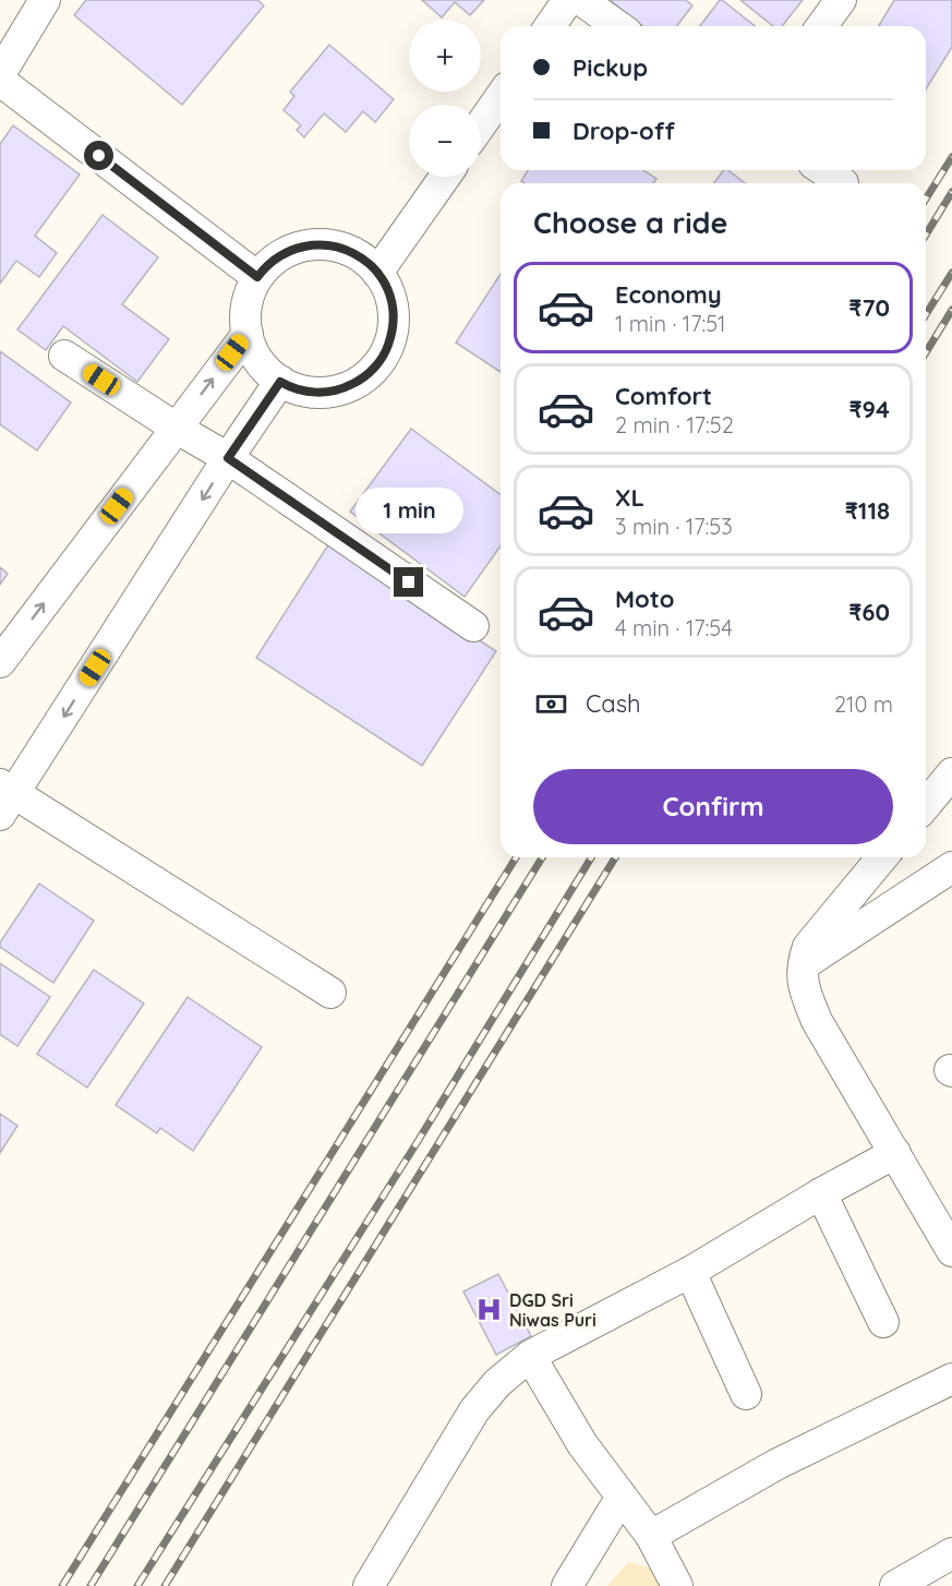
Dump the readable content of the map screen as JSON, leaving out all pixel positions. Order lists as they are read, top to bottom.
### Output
{
  "places": {
    "hospital": ["DGD Sri Niwas Puri"]
  },
  "page": {
    "map_buttons": ["+", "−"],
    "banner": ["Pickup", "Drop-off"],
    "heading": "Choose a ride",
    "list": [
      {
        "name": "Economy",
        "note": "1 min · 17:51",
        "value": "₹70"
      },
      {
        "name": "Comfort",
        "note": "2 min · 17:52",
        "value": "₹94"
      },
      {
        "name": "XL",
        "note": "3 min · 17:53",
        "value": "₹118"
      },
      {
        "name": "Moto",
        "note": "4 min · 17:54",
        "value": "₹60"
      }
    ],
    "bubble": "1 min",
    "pay": ["Cash", "210 m"],
    "buttons": "Confirm"
  }
}
